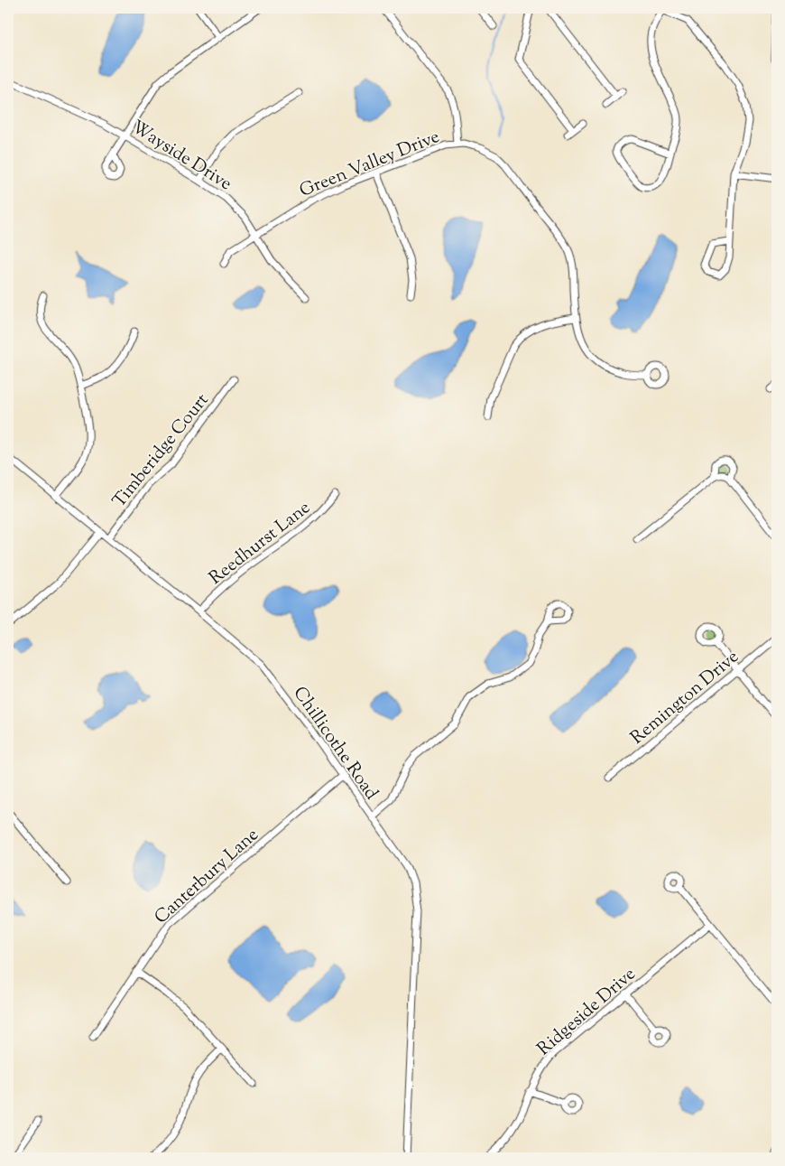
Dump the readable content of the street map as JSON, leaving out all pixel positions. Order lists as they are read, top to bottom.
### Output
{
  "streets": {
    "street": [
      "Wayside Drive",
      "Green Valley Drive",
      "Timberidge Court",
      "Reedhurst Lane",
      "Remington Drive",
      "Chillicothe Road",
      "Canterbury Lane",
      "Ridgeside Drive"
    ]
  },
  "crossings": [
    ["Wayside Drive", "Green Valley Drive"],
    ["Timberidge Court", "Chillicothe Road"],
    ["Reedhurst Lane", "Chillicothe Road"],
    ["Chillicothe Road", "Canterbury Lane"]
  ]
}
